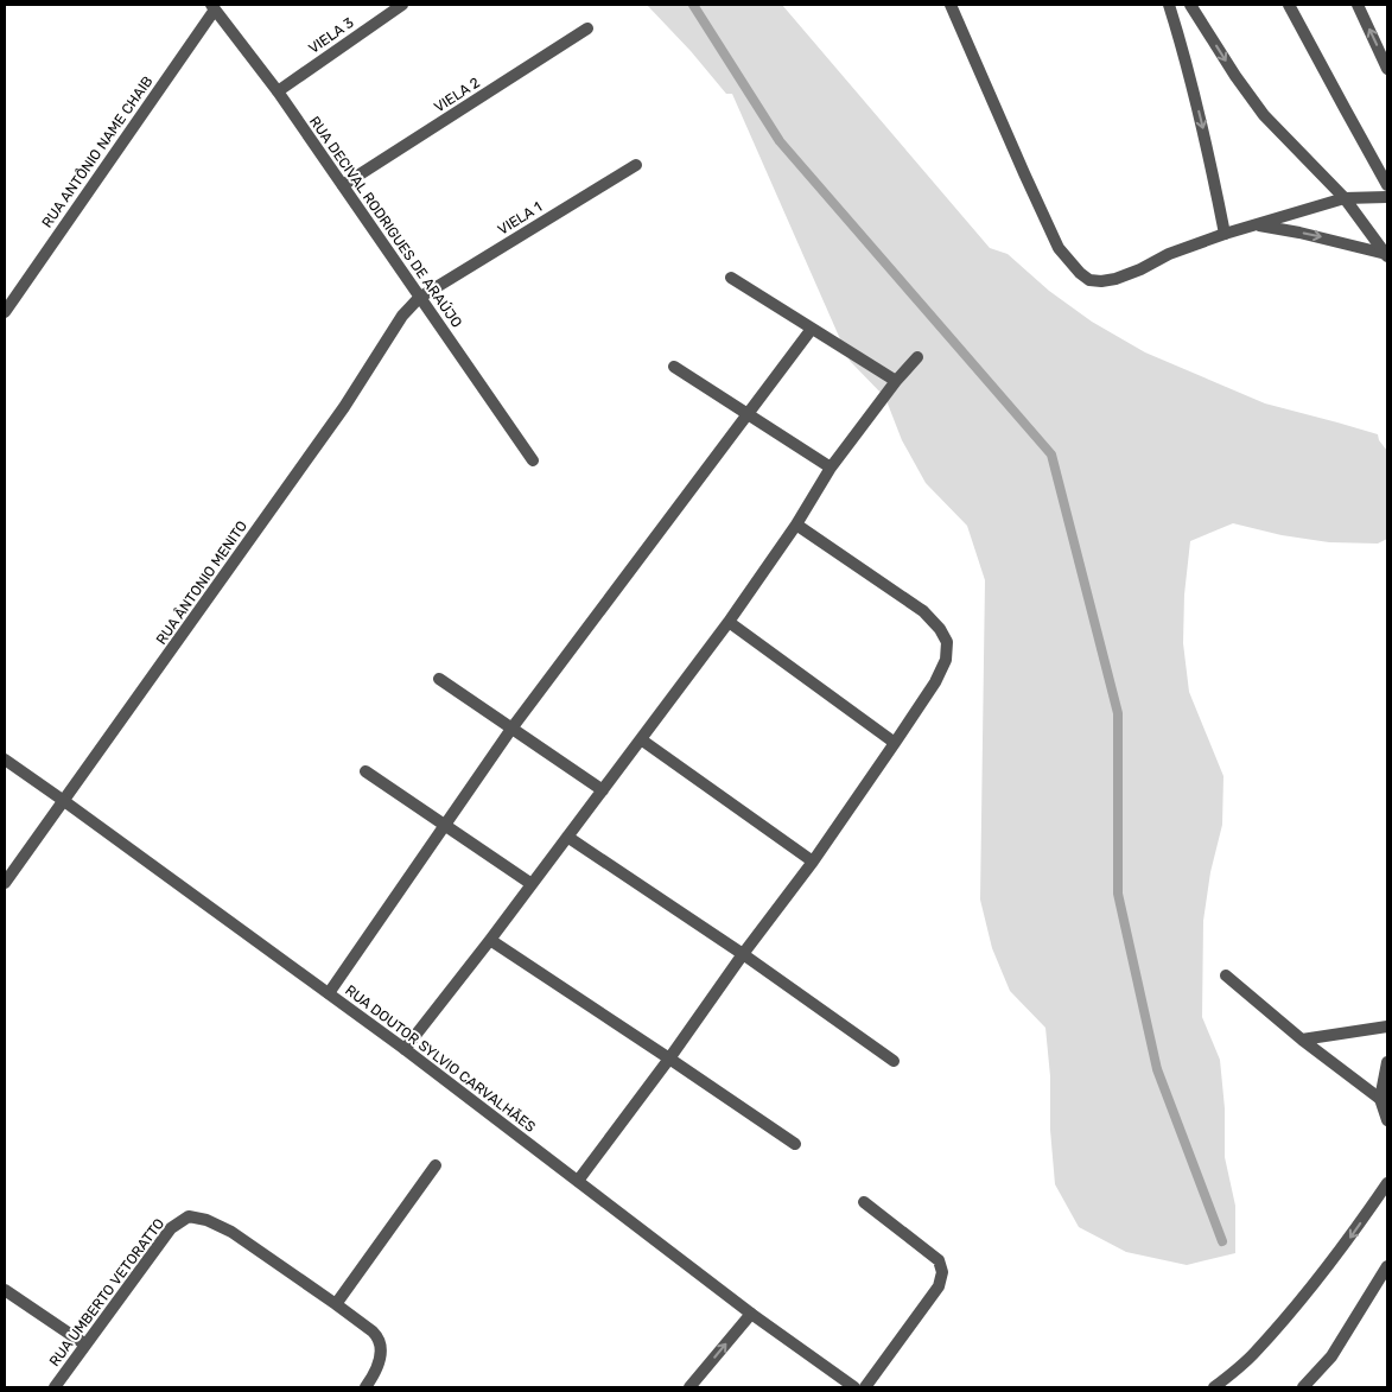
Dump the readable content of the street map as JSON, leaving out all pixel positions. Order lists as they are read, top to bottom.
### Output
{
  "streets": {
    "street": [
      "VIELA 3",
      "VIELA 2",
      "RUA ANTÔNIO NAME CHAIB",
      "VIELA 1",
      "RUA DECIVAL RODRIGUES DE ARAÚJO",
      "RUA ÂNTONIO MENITO",
      "RUA DOUTOR SYLVIO CARVALHÃES",
      "RUA UMBERTO VETORATTO"
    ]
  },
  "crossings": [
    ["VIELA 3", "RUA DECIVAL RODRIGUES DE ARAÚJO"],
    ["VIELA 2", "RUA DECIVAL RODRIGUES DE ARAÚJO"],
    ["RUA ANTÔNIO NAME CHAIB", "RUA DECIVAL RODRIGUES DE ARAÚJO"],
    ["VIELA 1", "RUA DECIVAL RODRIGUES DE ARAÚJO"],
    ["VIELA 1", "RUA ÂNTONIO MENITO"],
    ["RUA DECIVAL RODRIGUES DE ARAÚJO", "RUA ÂNTONIO MENITO"],
    ["RUA ÂNTONIO MENITO", "RUA DOUTOR SYLVIO CARVALHÃES"]
  ]
}
